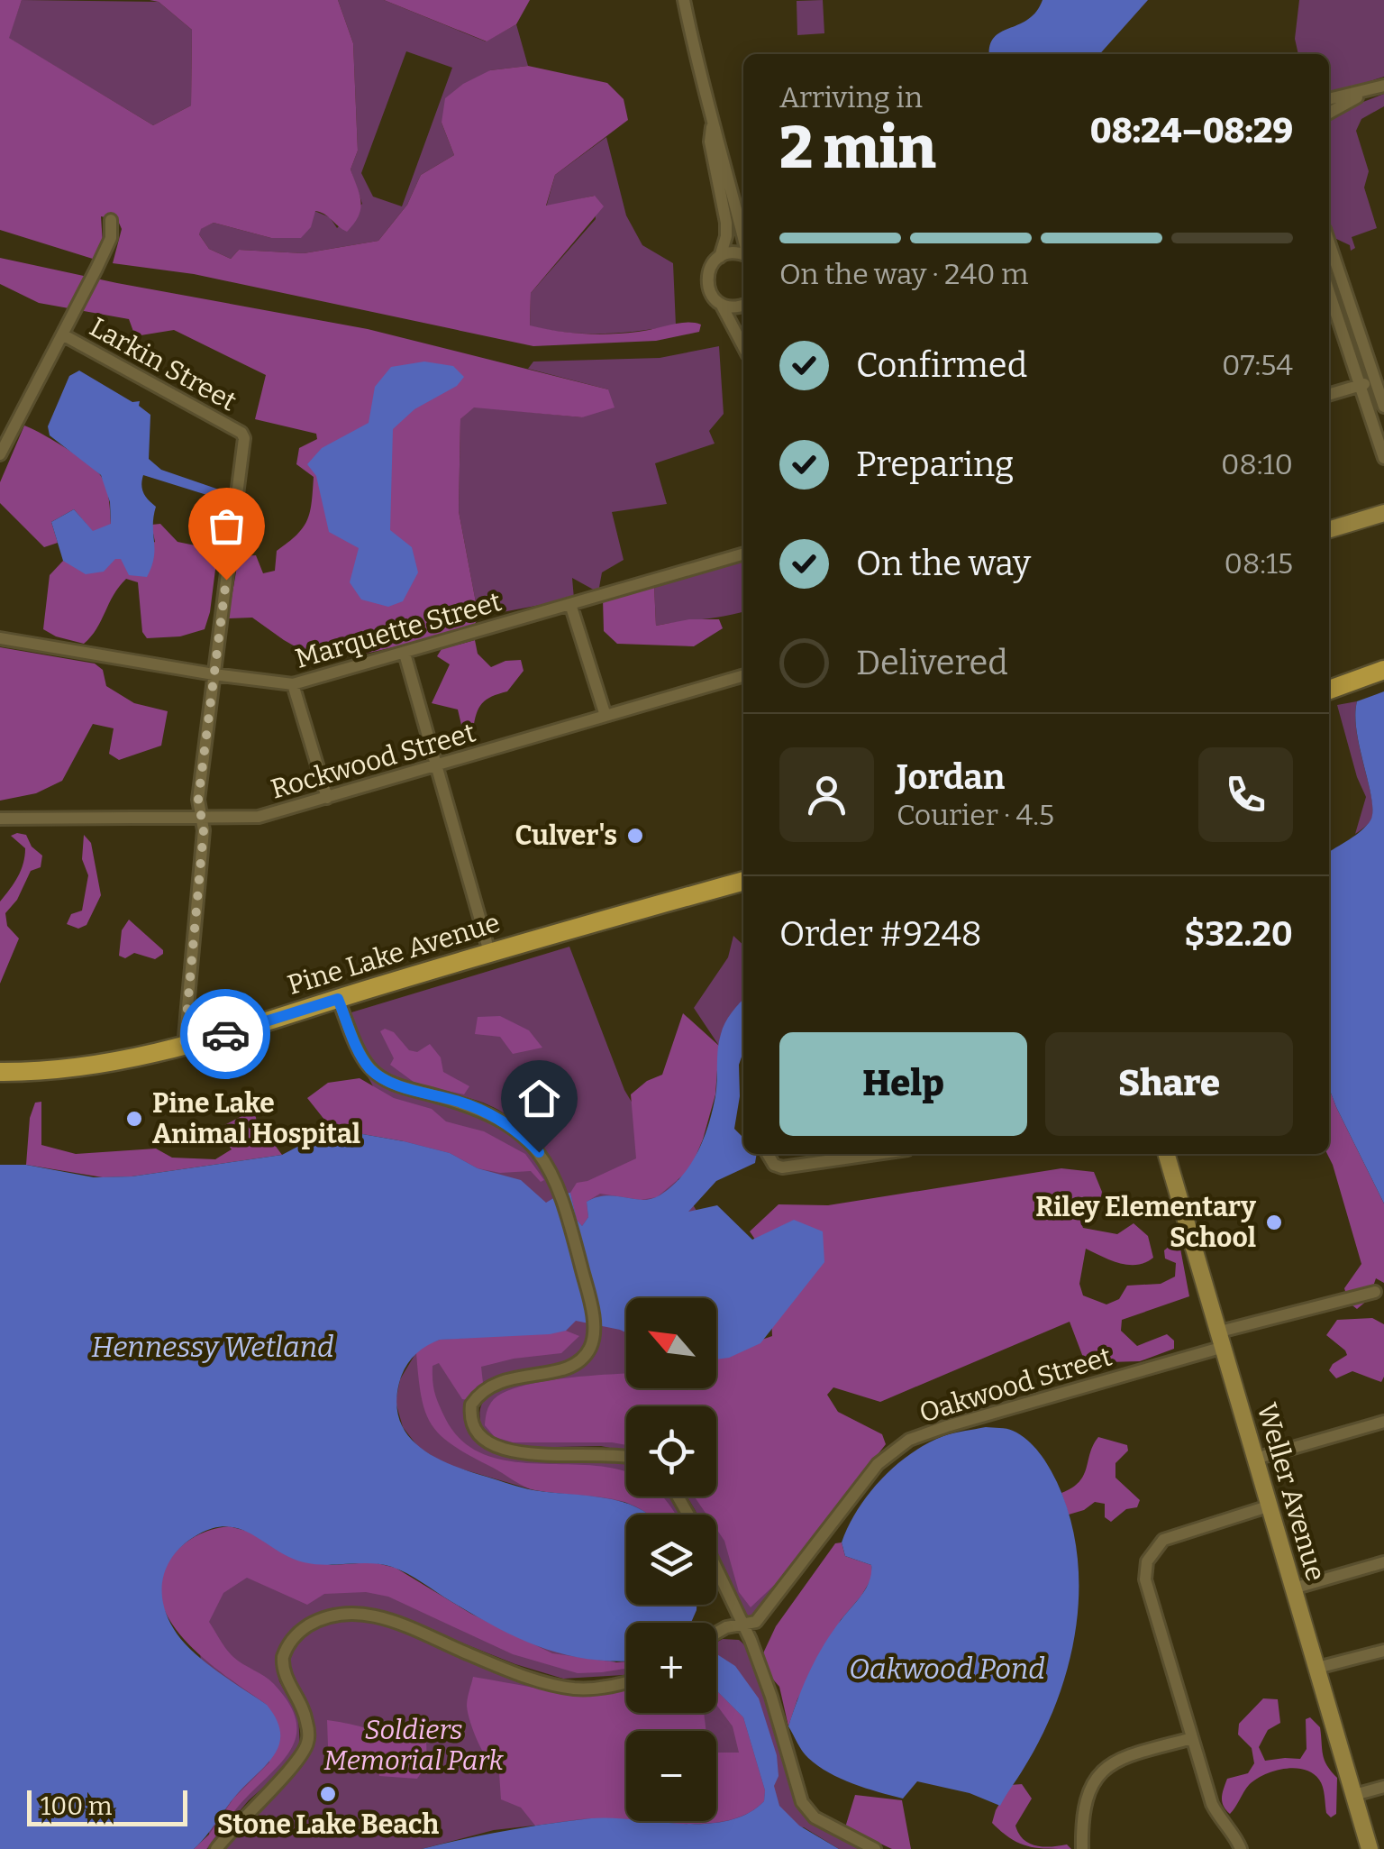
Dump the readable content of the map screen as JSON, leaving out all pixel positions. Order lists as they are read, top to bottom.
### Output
{
  "streets": {
    "main road": ["Pine Lake Avenue"],
    "street": [
      "Larkin Street",
      "Marquette Street",
      "Rockwood Street",
      "Oakwood Street",
      "Weller Avenue"
    ]
  },
  "crossings": [
    ["Larkin Street", "Marquette Street"],
    ["Oakwood Street", "Weller Avenue"]
  ],
  "water": ["Hennessy Wetland", "Oakwood Pond"],
  "parks": ["Soldiers Memorial Park"],
  "places": [
    "Culver's",
    "Pine Lake Animal Hospital",
    "Riley Elementary School",
    "Stone Lake Beach"
  ],
  "scale_bar": "100 m",
  "north": "top left",
  "page": {
    "heading": ["2 min", "Arriving in", "08:24–08:29"],
    "panel": [
      "Jordan",
      "Courier · 4.5",
      "Order #9248",
      "$32.20"
    ],
    "bar": "On the way · 240 m",
    "list": [
      ["Confirmed", "07:54"],
      ["Preparing", "08:10"],
      ["On the way", "08:15"],
      "Delivered"
    ],
    "buttons": ["Help", "Share"],
    "map_buttons": ["+", "−"],
    "scale": "100 m"
  }
}
